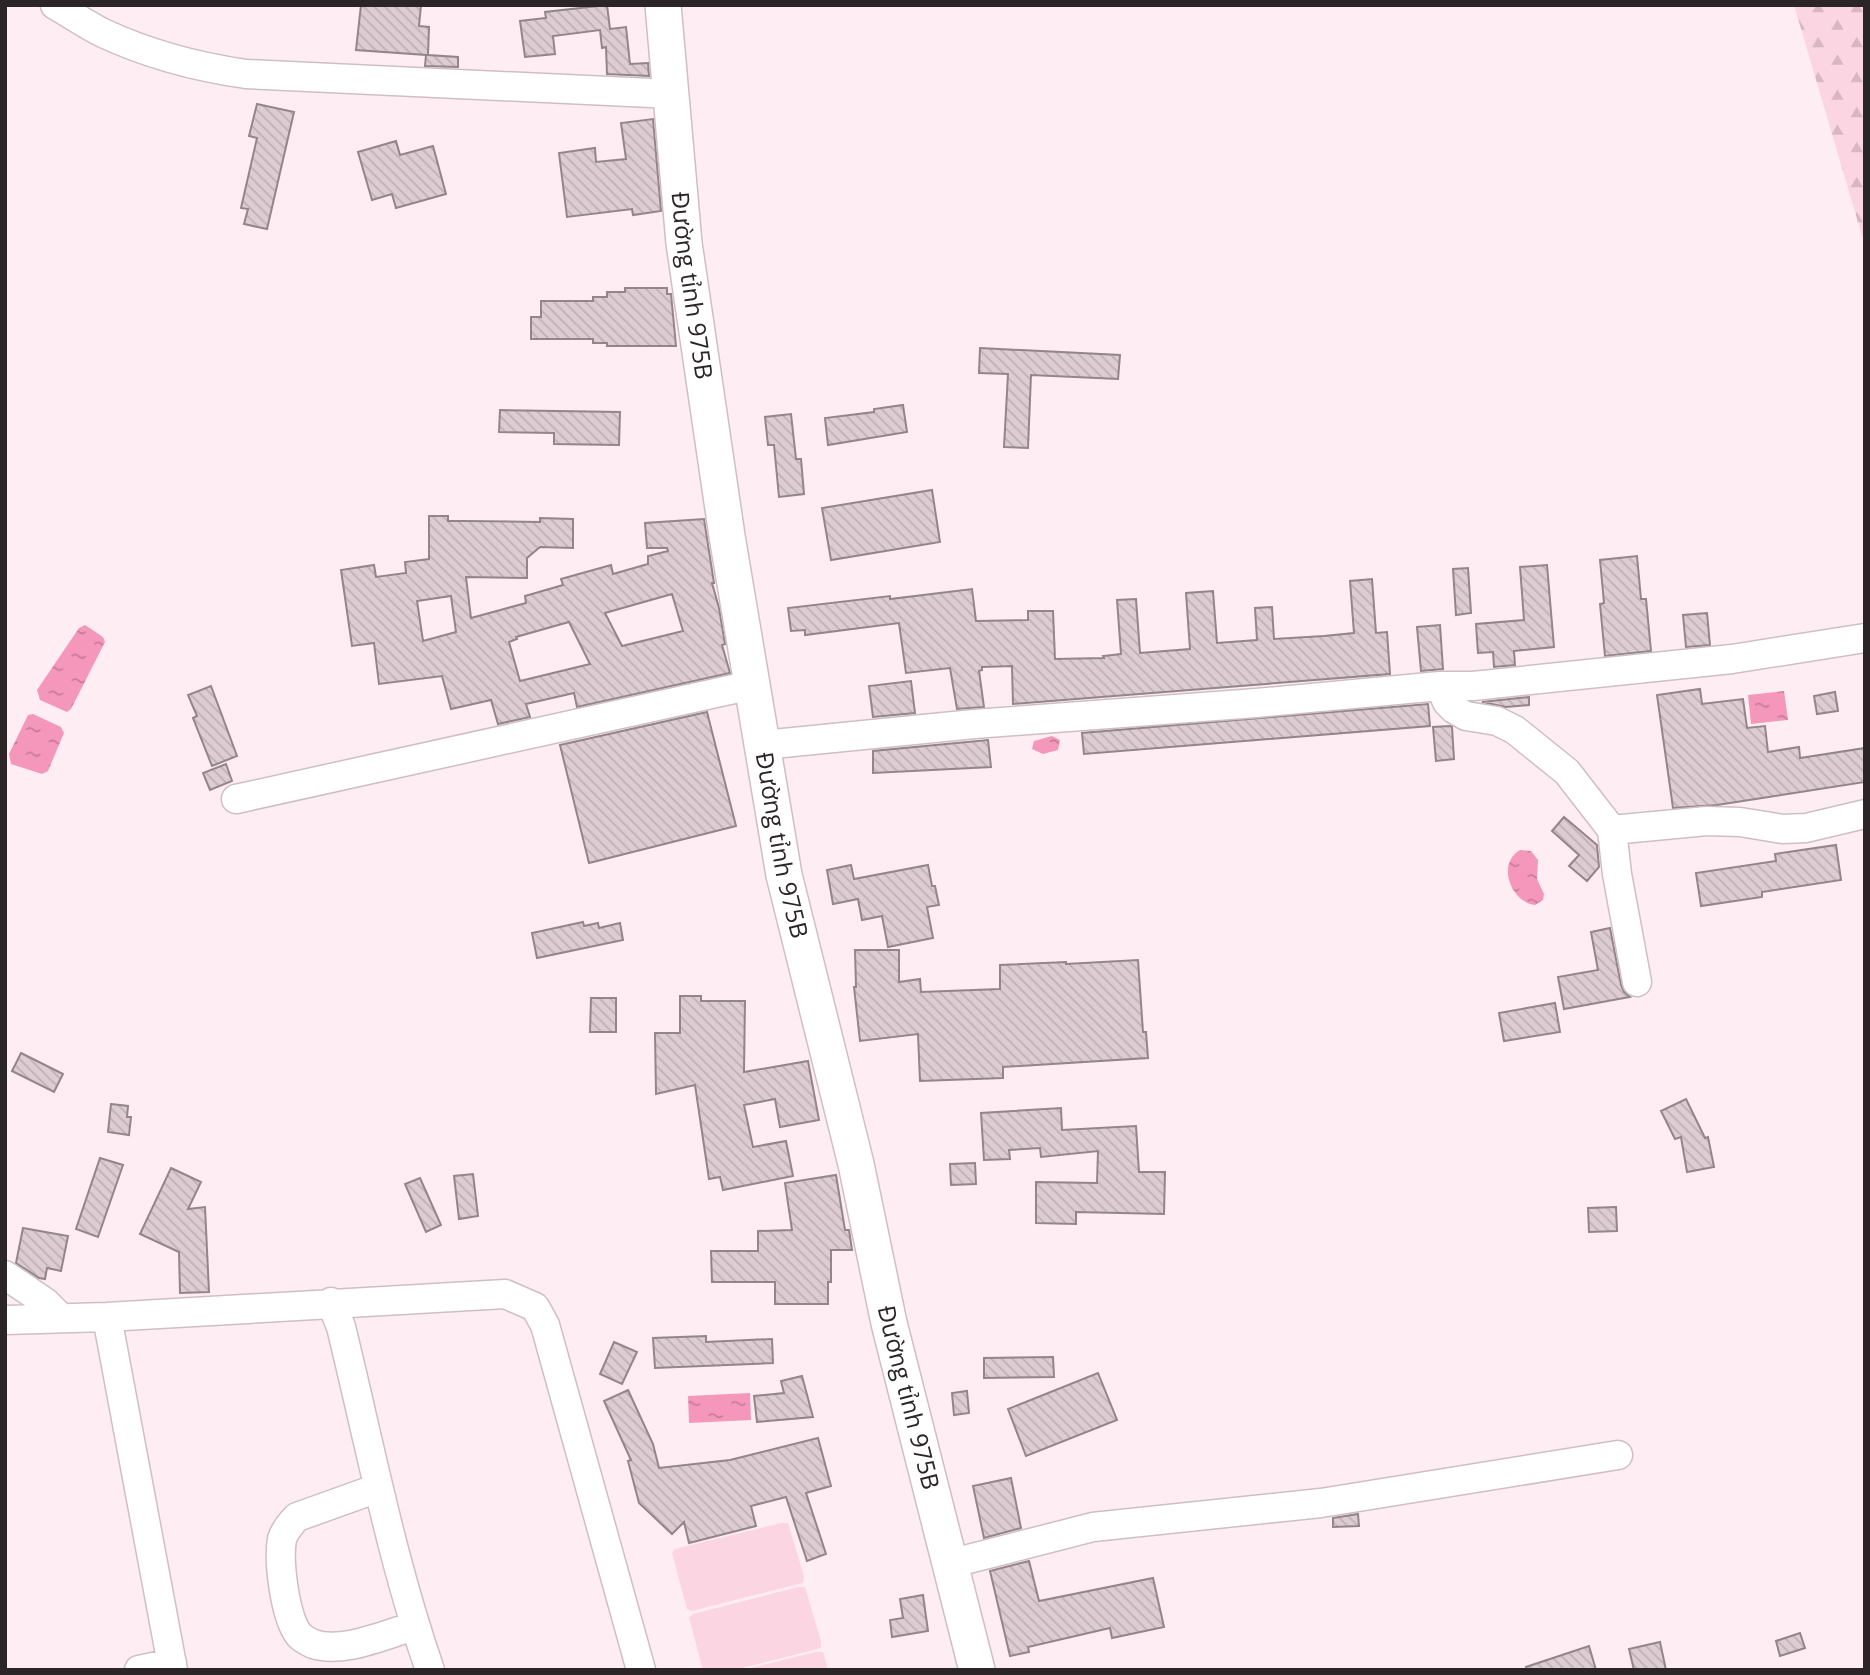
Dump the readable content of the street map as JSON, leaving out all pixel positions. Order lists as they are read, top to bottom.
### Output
{
  "streets": {
    "main road": ["Đường tỉnh 975B"]
  }
}
